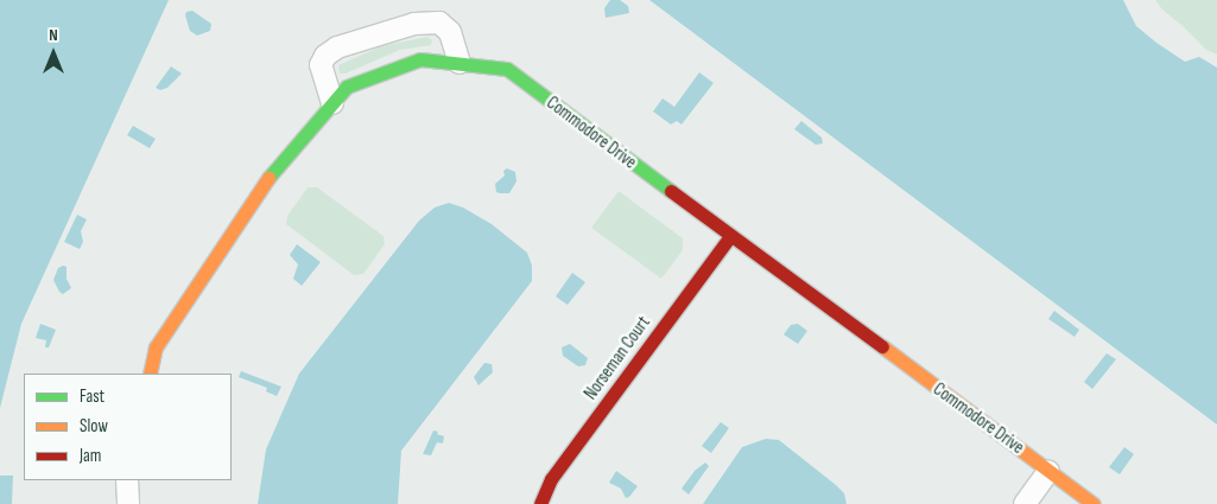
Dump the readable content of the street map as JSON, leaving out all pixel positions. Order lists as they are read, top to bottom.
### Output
{
  "streets": {
    "street": ["Commodore Drive", "Norseman Court"]
  },
  "crossings": [
    ["Commodore Drive", "Norseman Court"]
  ],
  "legend": ["Fast", "Slow", "Jam"],
  "north": "top"
}
